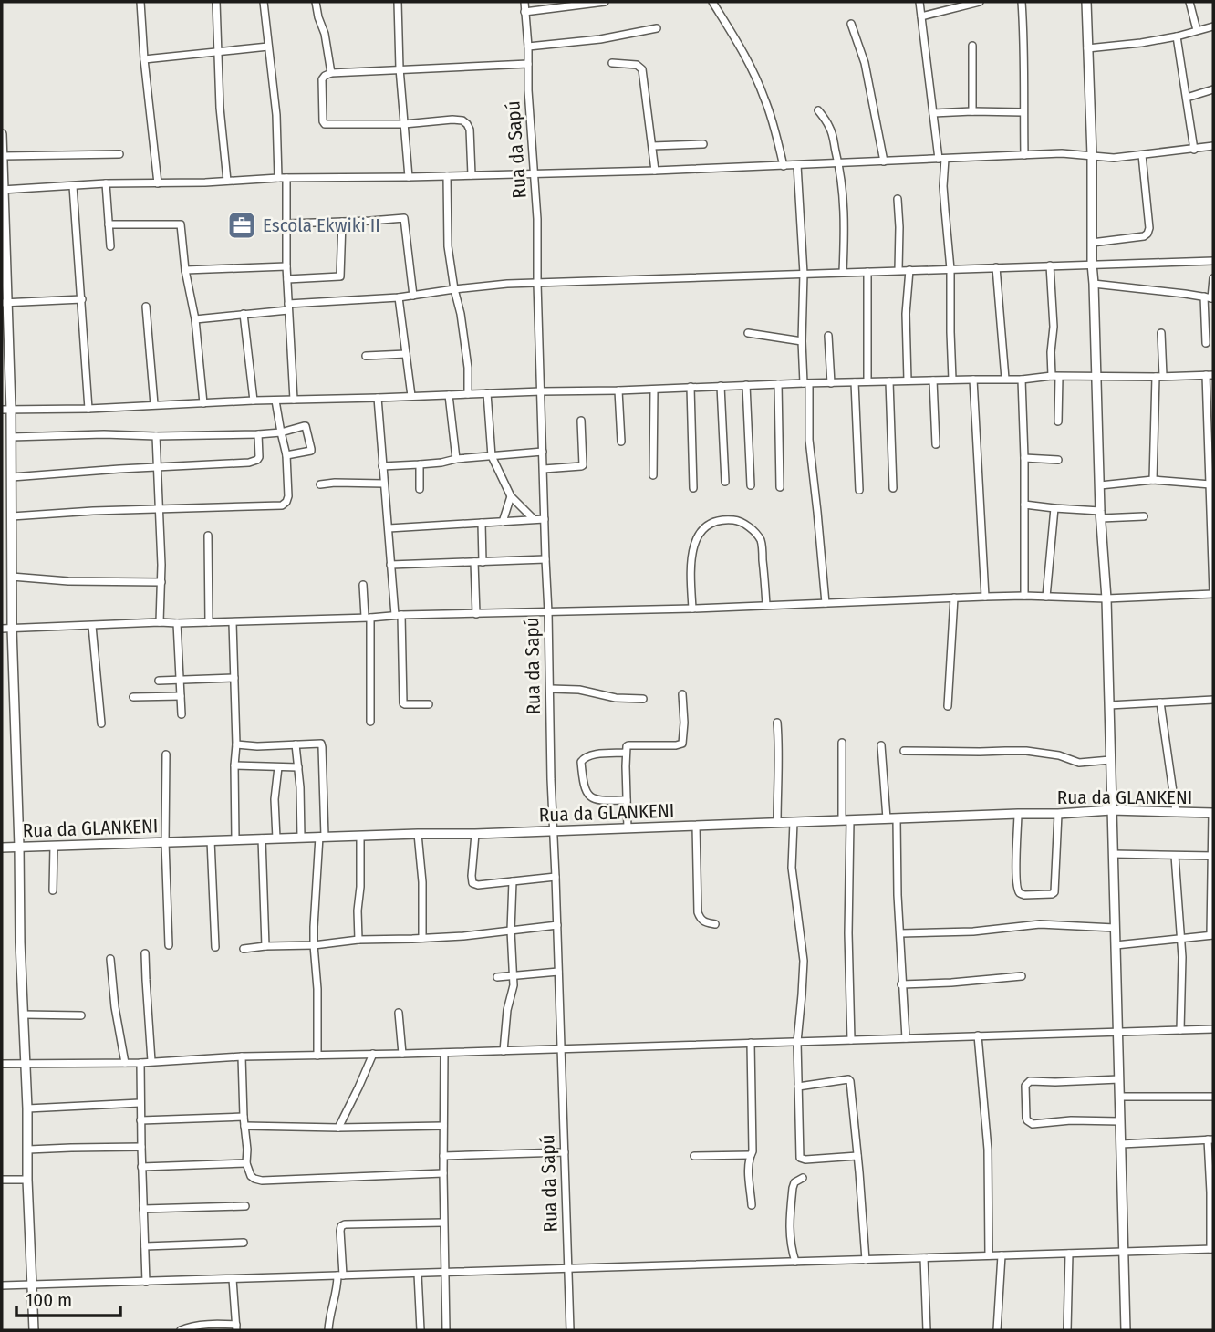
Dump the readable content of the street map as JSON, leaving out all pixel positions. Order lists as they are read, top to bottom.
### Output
{
  "streets": {
    "street": ["Rua da Sapú", "Rua da GLANKENI"]
  },
  "crossings": [
    ["Rua da Sapú", "Rua da GLANKENI"]
  ],
  "places": {
    "office": ["Escola Ekwiki II"]
  },
  "scale_bar": "100 m"
}
